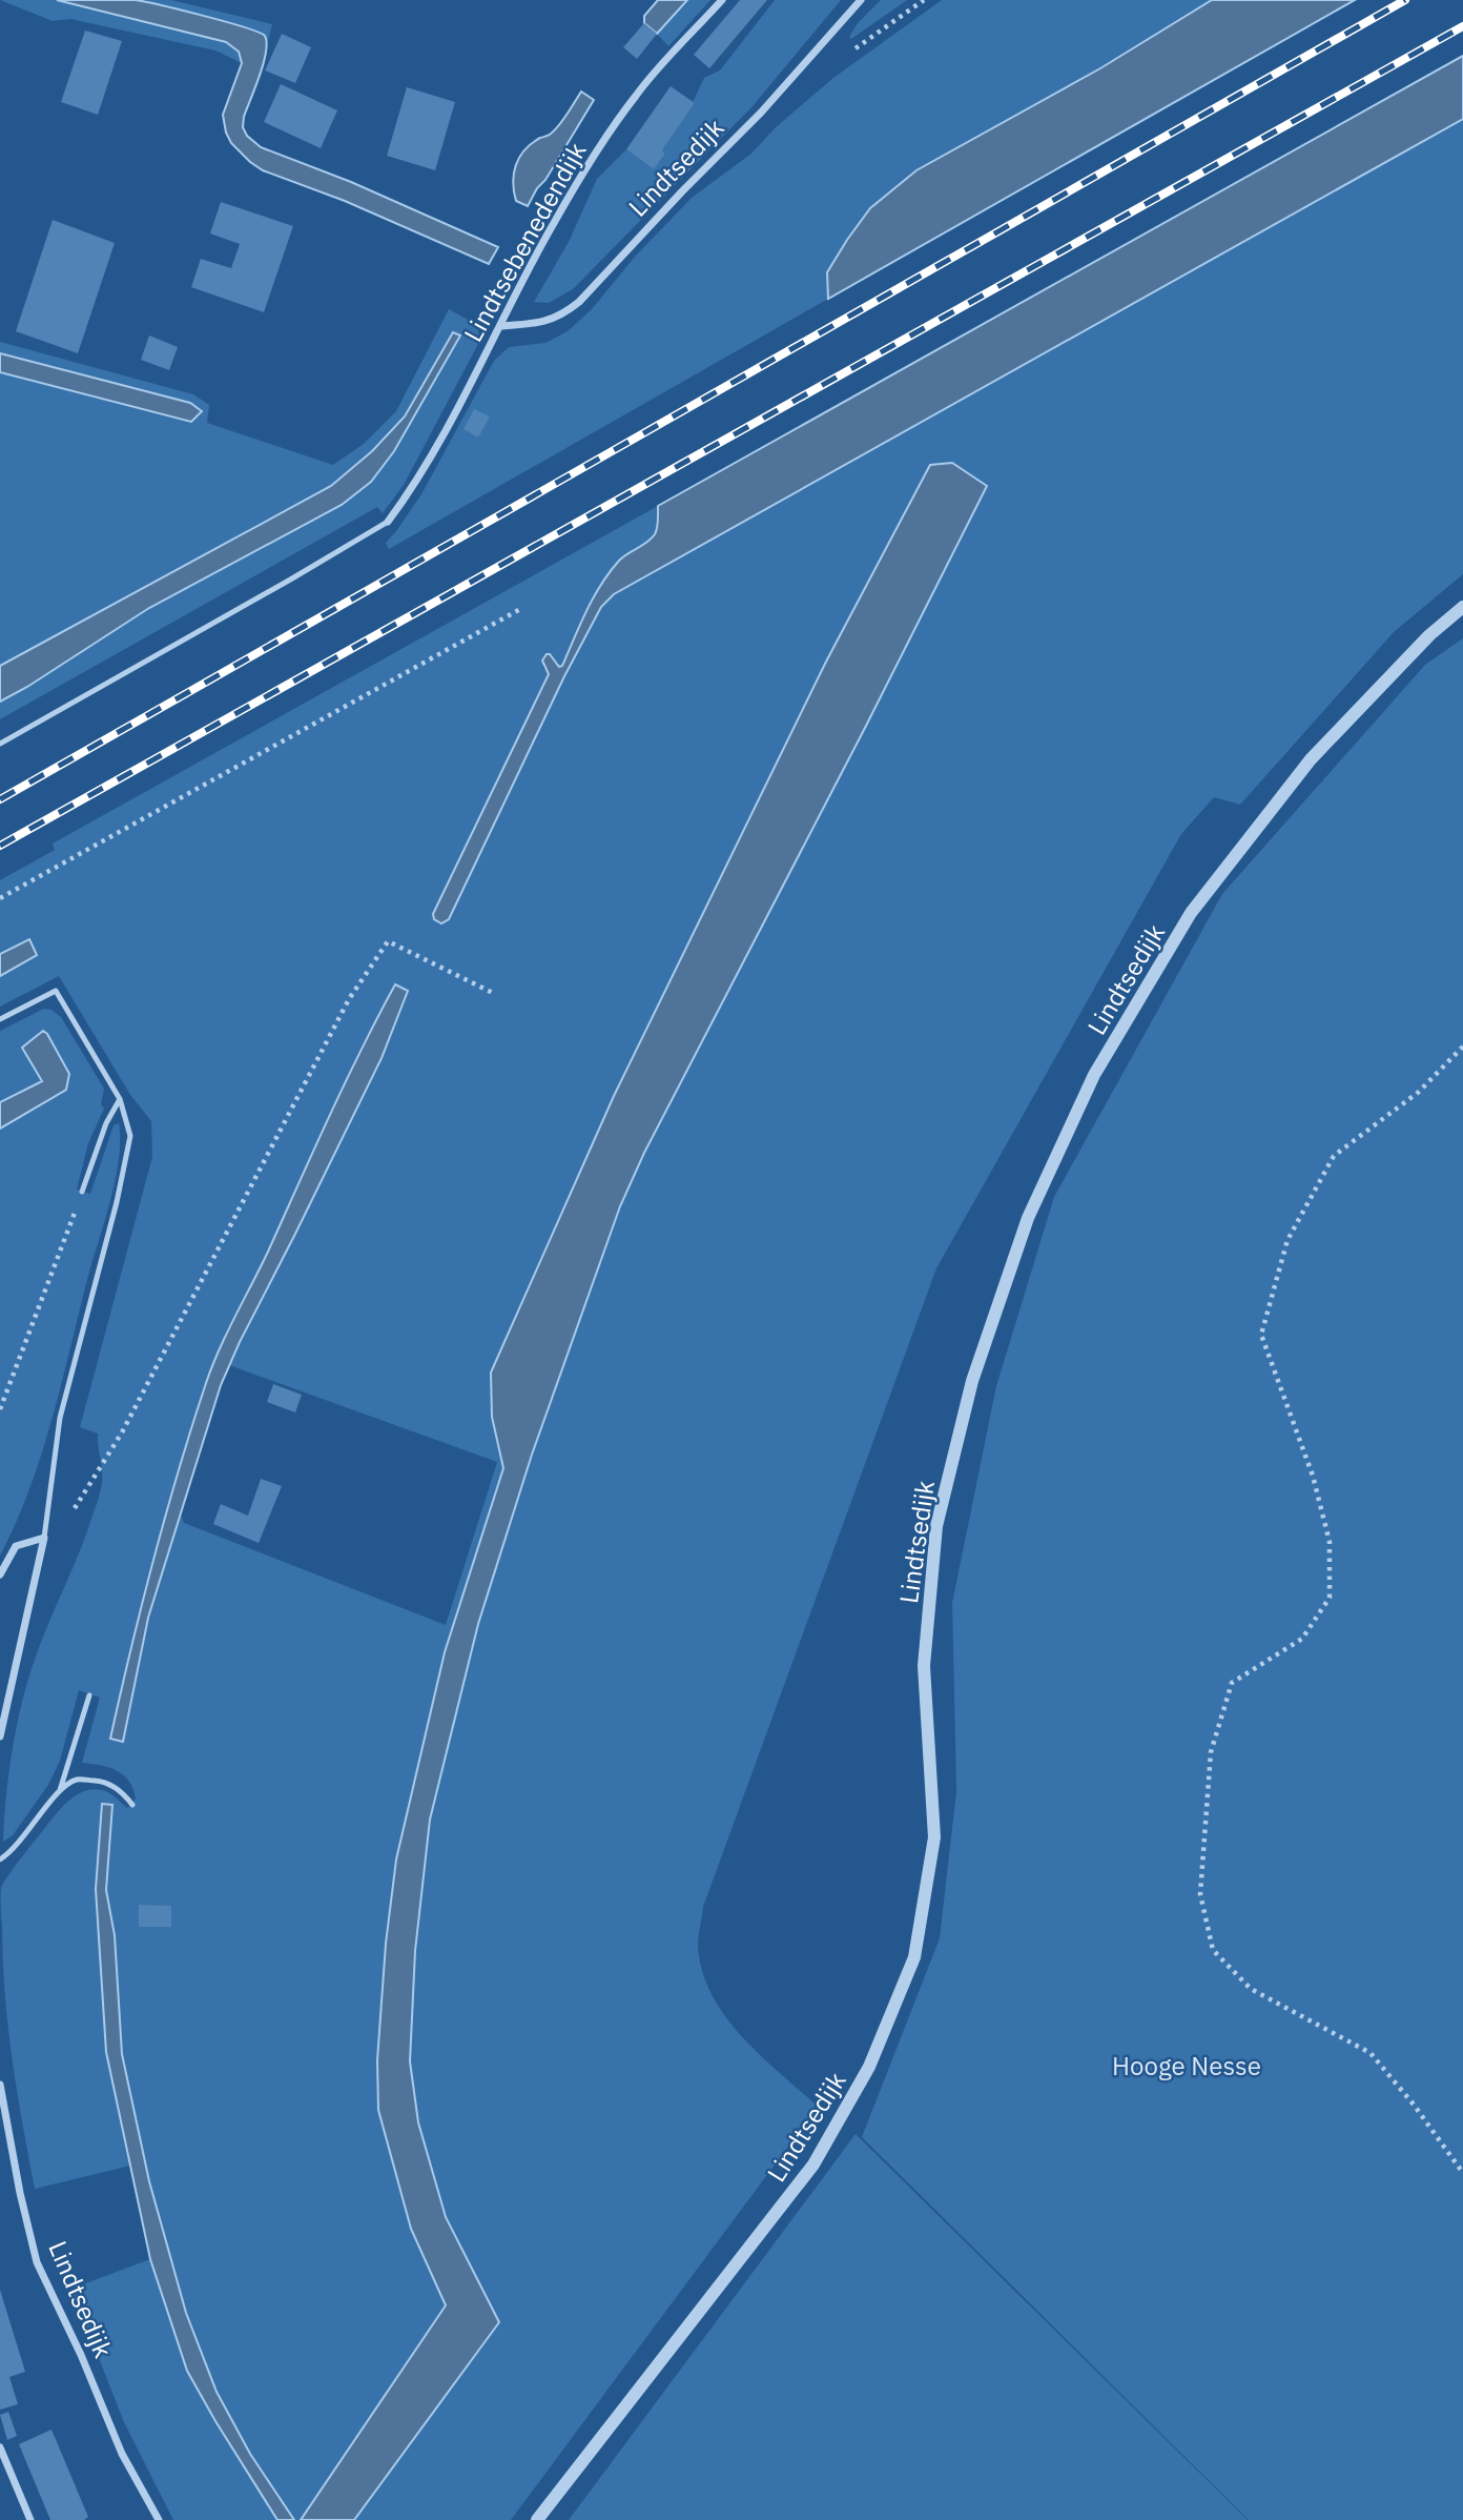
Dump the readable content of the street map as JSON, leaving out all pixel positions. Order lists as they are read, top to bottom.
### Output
{
  "streets": {
    "street": ["Lindtsedijk", "Lindtsebenedendijk"]
  },
  "crossings": [
    ["Lindtsedijk", "Lindtsebenedendijk"]
  ],
  "parks": ["Hooge Nesse"]
}
